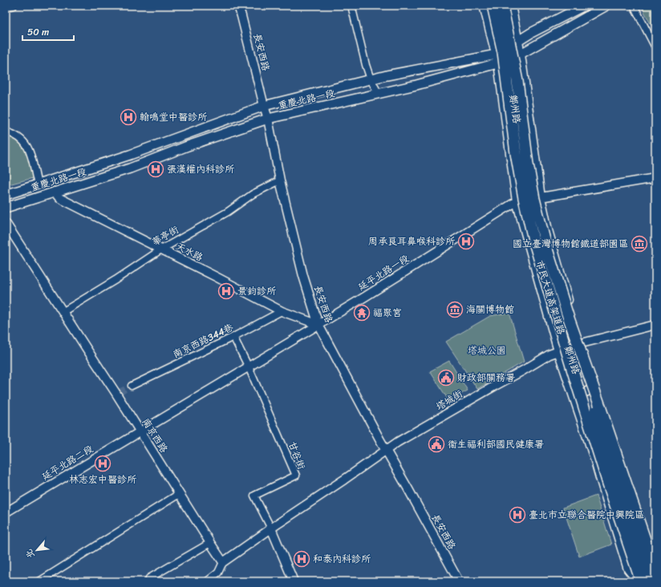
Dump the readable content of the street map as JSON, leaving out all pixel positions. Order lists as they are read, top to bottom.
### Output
{
  "streets": {
    "highway": ["市民大道高架道路"],
    "main road": ["重慶北路一段"],
    "street": [
      "長安西路",
      "鄭州路",
      "華亭街",
      "天水路",
      "延平北路一段",
      "南京西路344巷",
      "塔城街",
      "南京西路",
      "甘谷街",
      "延平北路二段"
    ]
  },
  "crossings": [
    ["長安西路", "重慶北路一段"],
    ["長安西路", "華亭街"],
    ["長安西路", "天水路"],
    ["長安西路", "延平北路一段"],
    ["長安西路", "塔城街"],
    ["重慶北路一段", "鄭州路"],
    ["重慶北路一段", "天水路"],
    ["鄭州路", "延平北路一段"],
    ["鄭州路", "塔城街"],
    ["華亭街", "天水路"],
    ["華亭街", "南京西路"],
    ["天水路", "延平北路一段"],
    ["天水路", "南京西路344巷"],
    ["延平北路一段", "南京西路"],
    ["延平北路一段", "甘谷街"],
    ["延平北路一段", "延平北路二段"],
    ["塔城街", "甘谷街"],
    ["南京西路", "延平北路二段"]
  ],
  "parks": ["塔城公園"],
  "places": {
    "hospital": [
      "翰鳴堂中醫診所",
      "張漢權內科診所",
      "周承良耳鼻喉科診所",
      "景鈞診所",
      "林志宏中醫診所",
      "臺北市立聯合醫院中興院區",
      "和泰內科診所"
    ],
    "museum": ["國立臺灣博物館鐵道部園區", "海關博物館"],
    "temple": ["福聚宮"],
    "public building": ["財政部關務署", "衛生福利部國民健康署"]
  },
  "scale_bar": "50 m",
  "north": "bottom left"
}
